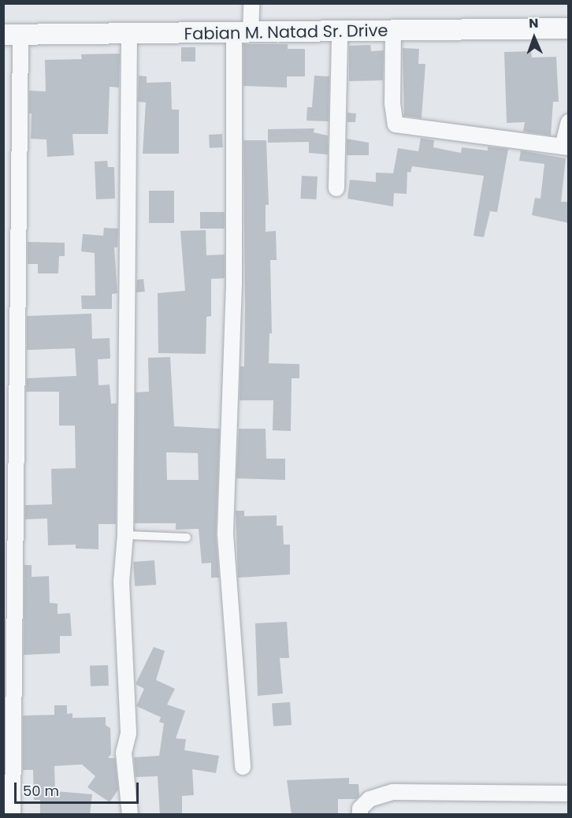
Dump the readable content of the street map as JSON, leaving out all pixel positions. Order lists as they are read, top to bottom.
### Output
{
  "streets": {
    "street": ["Fabian M. Natad Sr. Drive"]
  },
  "scale_bar": "50 m",
  "north": "top"
}
